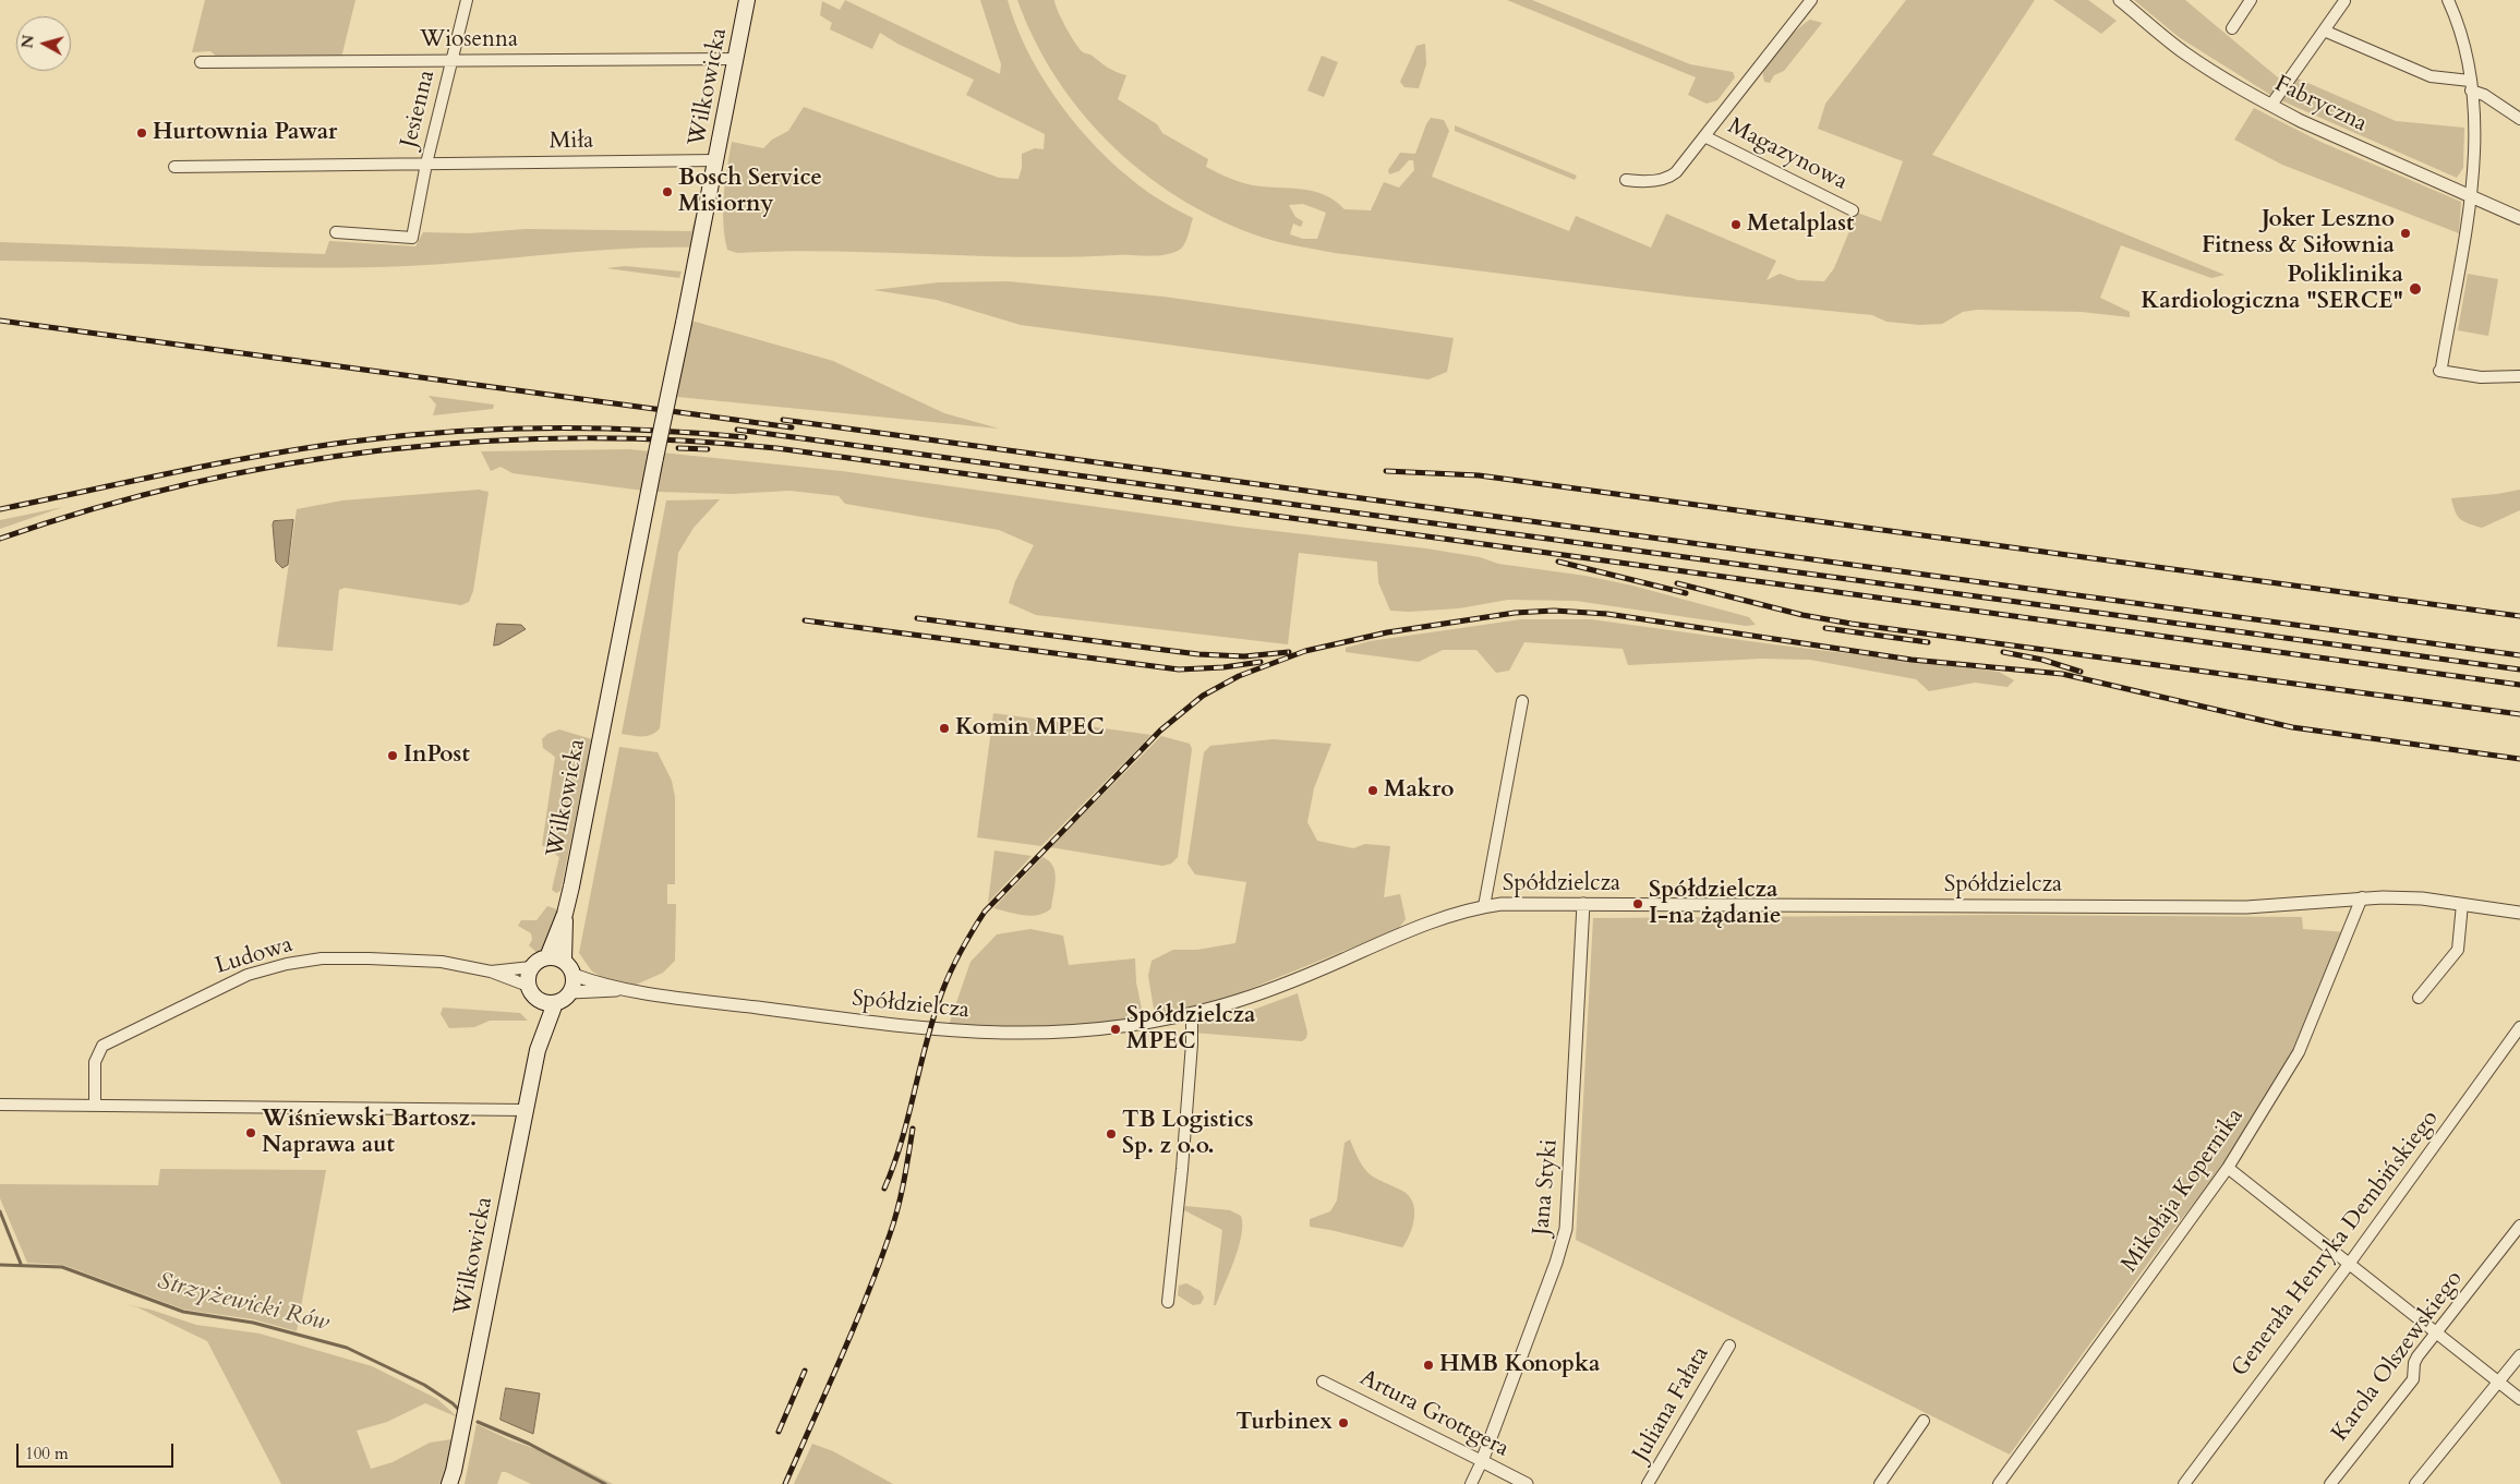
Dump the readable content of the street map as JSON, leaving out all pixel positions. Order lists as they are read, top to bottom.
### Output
{
  "streets": {
    "main road": ["Wilkowicka"],
    "street": [
      "Wiosenna",
      "Fabryczna",
      "Jesienna",
      "Miła",
      "Magazynowa",
      "Spółdzielcza",
      "Ludowa",
      "Jana Styki",
      "Mikołaja Kopernika",
      "Generała Henryka Dembińskiego",
      "Karola Olszewskiego",
      "Juliana Fałata",
      "Artura Grottgera"
    ]
  },
  "crossings": [
    ["Wiosenna", "Wilkowicka"],
    ["Wiosenna", "Jesienna"],
    ["Wilkowicka", "Miła"],
    ["Wilkowicka", "Spółdzielcza"],
    ["Wilkowicka", "Ludowa"],
    ["Jesienna", "Miła"],
    ["Spółdzielcza", "Ludowa"],
    ["Spółdzielcza", "Jana Styki"],
    ["Spółdzielcza", "Mikołaja Kopernika"],
    ["Jana Styki", "Artura Grottgera"]
  ],
  "water": ["Strzyżewicki Rów"],
  "places": [
    "Hurtownia Pawar",
    "Bosch Service Misiorny",
    "Metalplast",
    "Joker Leszno Fitness & Siłownia",
    "Poliklinika Kardiologiczna \"SERCE\"",
    "Komin MPEC",
    "InPost",
    "Makro",
    "Spółdzielcza I-na żądanie",
    "Spółdzielcza MPEC",
    "Wiśniewski Bartosz. Naprawa aut",
    "TB Logistics Sp. z o.o.",
    "HMB Konopka",
    "Turbinex"
  ],
  "scale_bar": "100 m",
  "north": "left"
}
